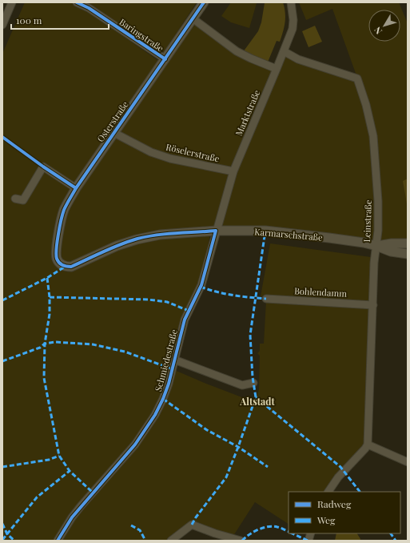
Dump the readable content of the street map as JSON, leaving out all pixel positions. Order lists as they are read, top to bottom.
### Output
{
  "streets": {
    "street": [
      "Baringstraße",
      "Marktstraße",
      "Osterstraße",
      "Röselerstraße",
      "Leinstraße",
      "Karmarschstraße",
      "Bohlendamm",
      "Schmiedestraße"
    ]
  },
  "crossings": [
    ["Baringstraße", "Osterstraße"],
    ["Marktstraße", "Röselerstraße"],
    ["Marktstraße", "Leinstraße"],
    ["Marktstraße", "Karmarschstraße"],
    ["Marktstraße", "Schmiedestraße"],
    ["Osterstraße", "Röselerstraße"],
    ["Osterstraße", "Karmarschstraße"],
    ["Leinstraße", "Karmarschstraße"],
    ["Leinstraße", "Bohlendamm"],
    ["Karmarschstraße", "Schmiedestraße"]
  ],
  "districts": ["Altstadt"],
  "legend": ["Radweg", "Weg"],
  "scale_bar": "100 m",
  "north": "bottom left"
}
